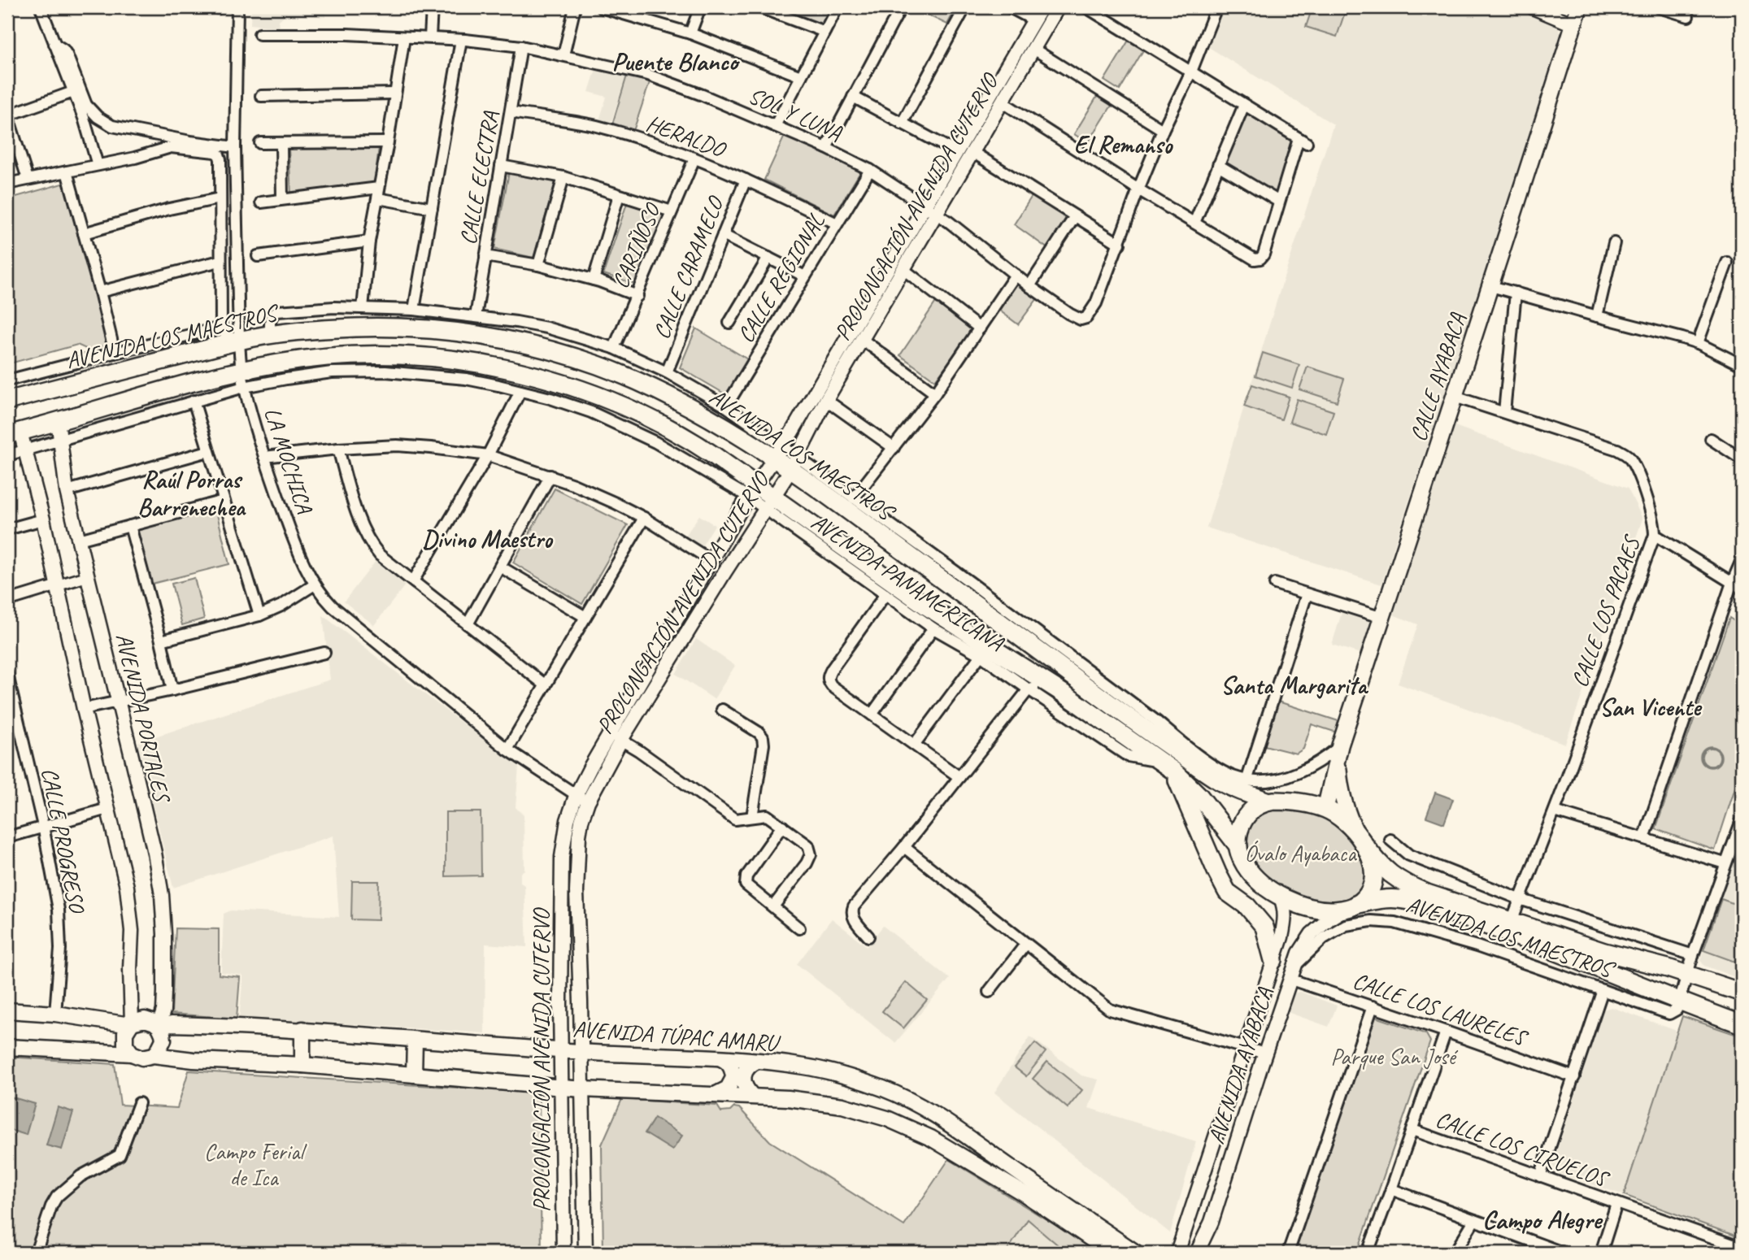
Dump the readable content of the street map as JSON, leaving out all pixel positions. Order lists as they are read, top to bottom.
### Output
{
  "streets": {
    "highway": ["AVENIDA LOS MAESTROS"],
    "main road": ["CALLE AYABACA", "AVENIDA TÚPAC AMARU"],
    "street": [
      "SOL Y LUNA",
      "HERALDO",
      "CALLE ELECTRA",
      "PROLONGACIÓN AVENIDA CUTERVO",
      "CARIÑOSO",
      "CALLE CARAMELO",
      "CALLE REGIONAL",
      "LA MOCHICA",
      "AVENIDA PANAMERICANA",
      "CALLE LOS PACAES",
      "AVENIDA PORTALES",
      "CALLE PROGRESO",
      "CALLE LOS LAURELES",
      "AVENIDA AYABACA",
      "CALLE LOS CIRUELOS"
    ]
  },
  "crossings": [
    ["SOL Y LUNA", "CALLE ELECTRA"],
    ["SOL Y LUNA", "PROLONGACIÓN AVENIDA CUTERVO"],
    ["SOL Y LUNA", "CALLE REGIONAL"],
    ["HERALDO", "CALLE ELECTRA"],
    ["HERALDO", "CARIÑOSO"],
    ["HERALDO", "CALLE CARAMELO"],
    ["HERALDO", "CALLE REGIONAL"],
    ["PROLONGACIÓN AVENIDA CUTERVO", "AVENIDA LOS MAESTROS"],
    ["PROLONGACIÓN AVENIDA CUTERVO", "LA MOCHICA"],
    ["PROLONGACIÓN AVENIDA CUTERVO", "AVENIDA PANAMERICANA"],
    ["PROLONGACIÓN AVENIDA CUTERVO", "AVENIDA TÚPAC AMARU"],
    ["AVENIDA LOS MAESTROS", "CALLE AYABACA"],
    ["AVENIDA LOS MAESTROS", "LA MOCHICA"],
    ["AVENIDA LOS MAESTROS", "AVENIDA PANAMERICANA"],
    ["AVENIDA LOS MAESTROS", "CALLE LOS PACAES"],
    ["AVENIDA LOS MAESTROS", "AVENIDA AYABACA"],
    ["CALLE AYABACA", "CALLE LOS PACAES"],
    ["CALLE AYABACA", "AVENIDA AYABACA"],
    ["AVENIDA PORTALES", "AVENIDA TÚPAC AMARU"],
    ["CALLE LOS LAURELES", "AVENIDA AYABACA"]
  ],
  "districts": [
    "Puente Blanco",
    "El Remanso",
    "Raúl Porras Barrenechea",
    "Divino Maestro",
    "Santa Margarita",
    "San Vicente",
    "Campo Alegre"
  ],
  "parks": ["Óvalo Ayabaca", "Parque San José", "Campo Ferial de Ica"]
}
